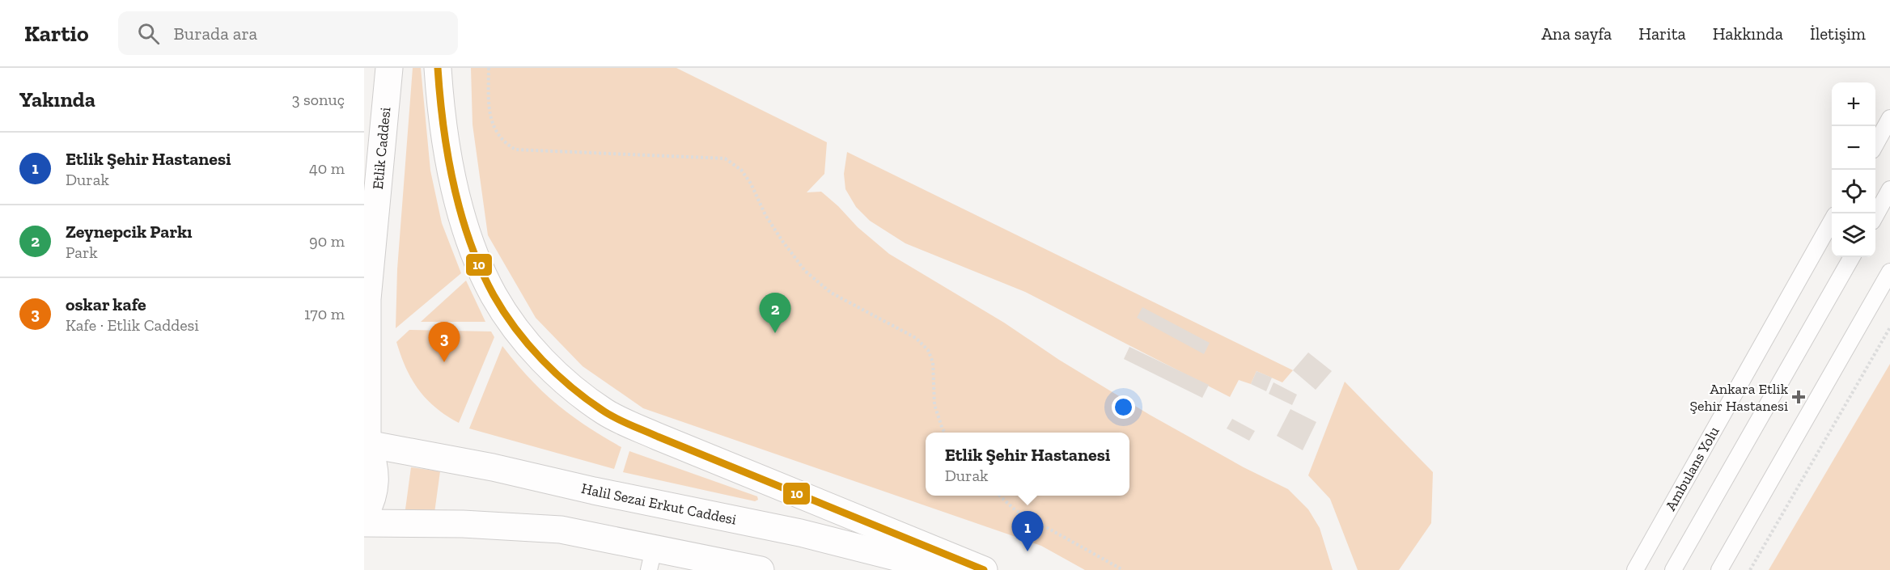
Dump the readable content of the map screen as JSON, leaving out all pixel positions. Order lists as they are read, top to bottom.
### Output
{
  "streets": {
    "main road": ["Etlik Caddesi", "Halil Sezai Erkut Caddesi"],
    "lane": ["Ambulans Yolu"]
  },
  "crossings": [
    ["Etlik Caddesi", "Halil Sezai Erkut Caddesi"]
  ],
  "places": {
    "health": ["Ankara Etlik Şehir Hastanesi"]
  },
  "lines": ["transit line 10"],
  "page": {
    "header": "Kartio",
    "search": "Burada ara",
    "nav": [
      "Ana sayfa",
      "Harita",
      "Hakkında",
      "İletişim"
    ],
    "heading": ["Yakında", "3 sonuç"],
    "map_buttons": ["+", "−"],
    "list": [
      {
        "mark": "1",
        "name": "Etlik Şehir Hastanesi",
        "note": "Durak",
        "value": "40 m"
      },
      {
        "mark": "2",
        "name": "Zeynepcik Parkı",
        "note": "Park",
        "value": "90 m"
      },
      {
        "mark": "3",
        "name": "oskar kafe",
        "note": "Kafe · Etlik Caddesi",
        "value": "170 m"
      }
    ],
    "pins": ["2", "3", "1"],
    "popup": ["Etlik Şehir Hastanesi", "Durak"]
  }
}
